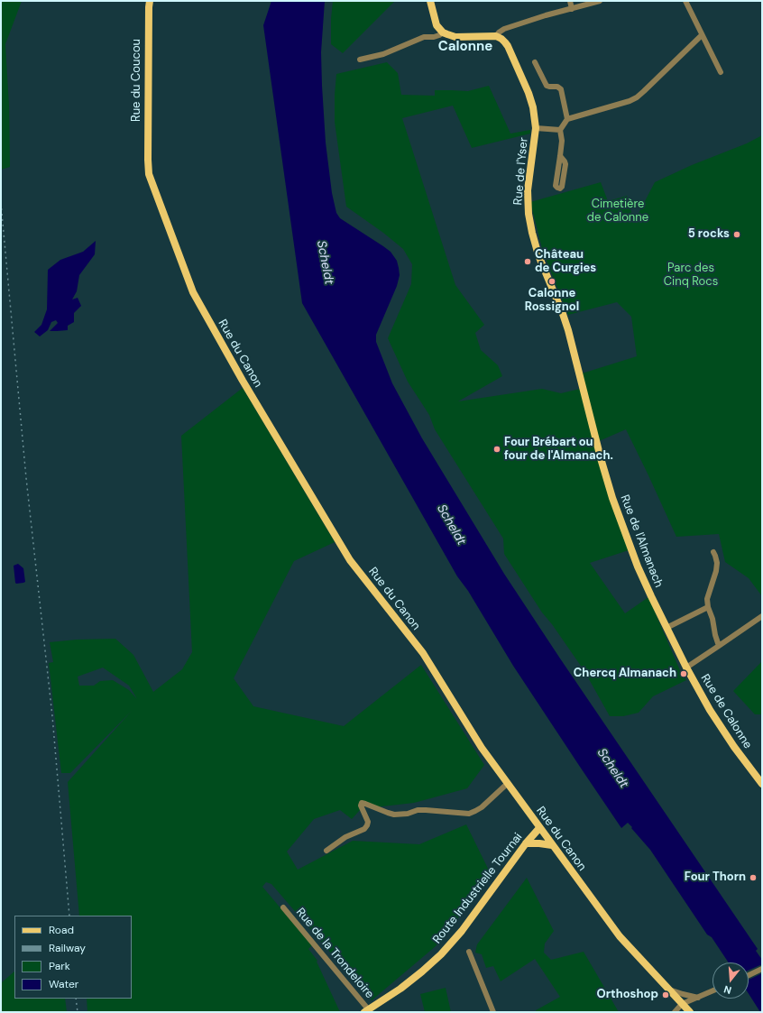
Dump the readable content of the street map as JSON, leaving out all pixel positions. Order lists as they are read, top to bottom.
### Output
{
  "streets": {
    "main road": [
      "Rue du Coucou",
      "Rue de l'Yser",
      "Rue du Canon",
      "Rue de l'Almanach",
      "Rue de Calonne",
      "Route Industrielle Tournai"
    ],
    "street": ["Rue de la Trondeloire"]
  },
  "crossings": [
    ["Rue du Coucou", "Rue du Canon"],
    ["Rue de l'Yser", "Rue de l'Almanach"],
    ["Rue du Canon", "Route Industrielle Tournai"],
    ["Rue de l'Almanach", "Rue de Calonne"],
    ["Route Industrielle Tournai", "Rue de la Trondeloire"]
  ],
  "districts": ["Calonne"],
  "water": ["Scheldt"],
  "parks": ["Cimetière de Calonne", "Parc des Cinq Rocs"],
  "places": [
    "5 rocks",
    "Château de Curgies",
    "Calonne Rossignol",
    "Four Brébart ou four de l'Almanach.",
    "Chercq Almanach",
    "Four Thorn",
    "Orthoshop"
  ],
  "legend": [
    "Road",
    "Railway",
    "Park",
    "Water"
  ],
  "north": "bottom"
}
